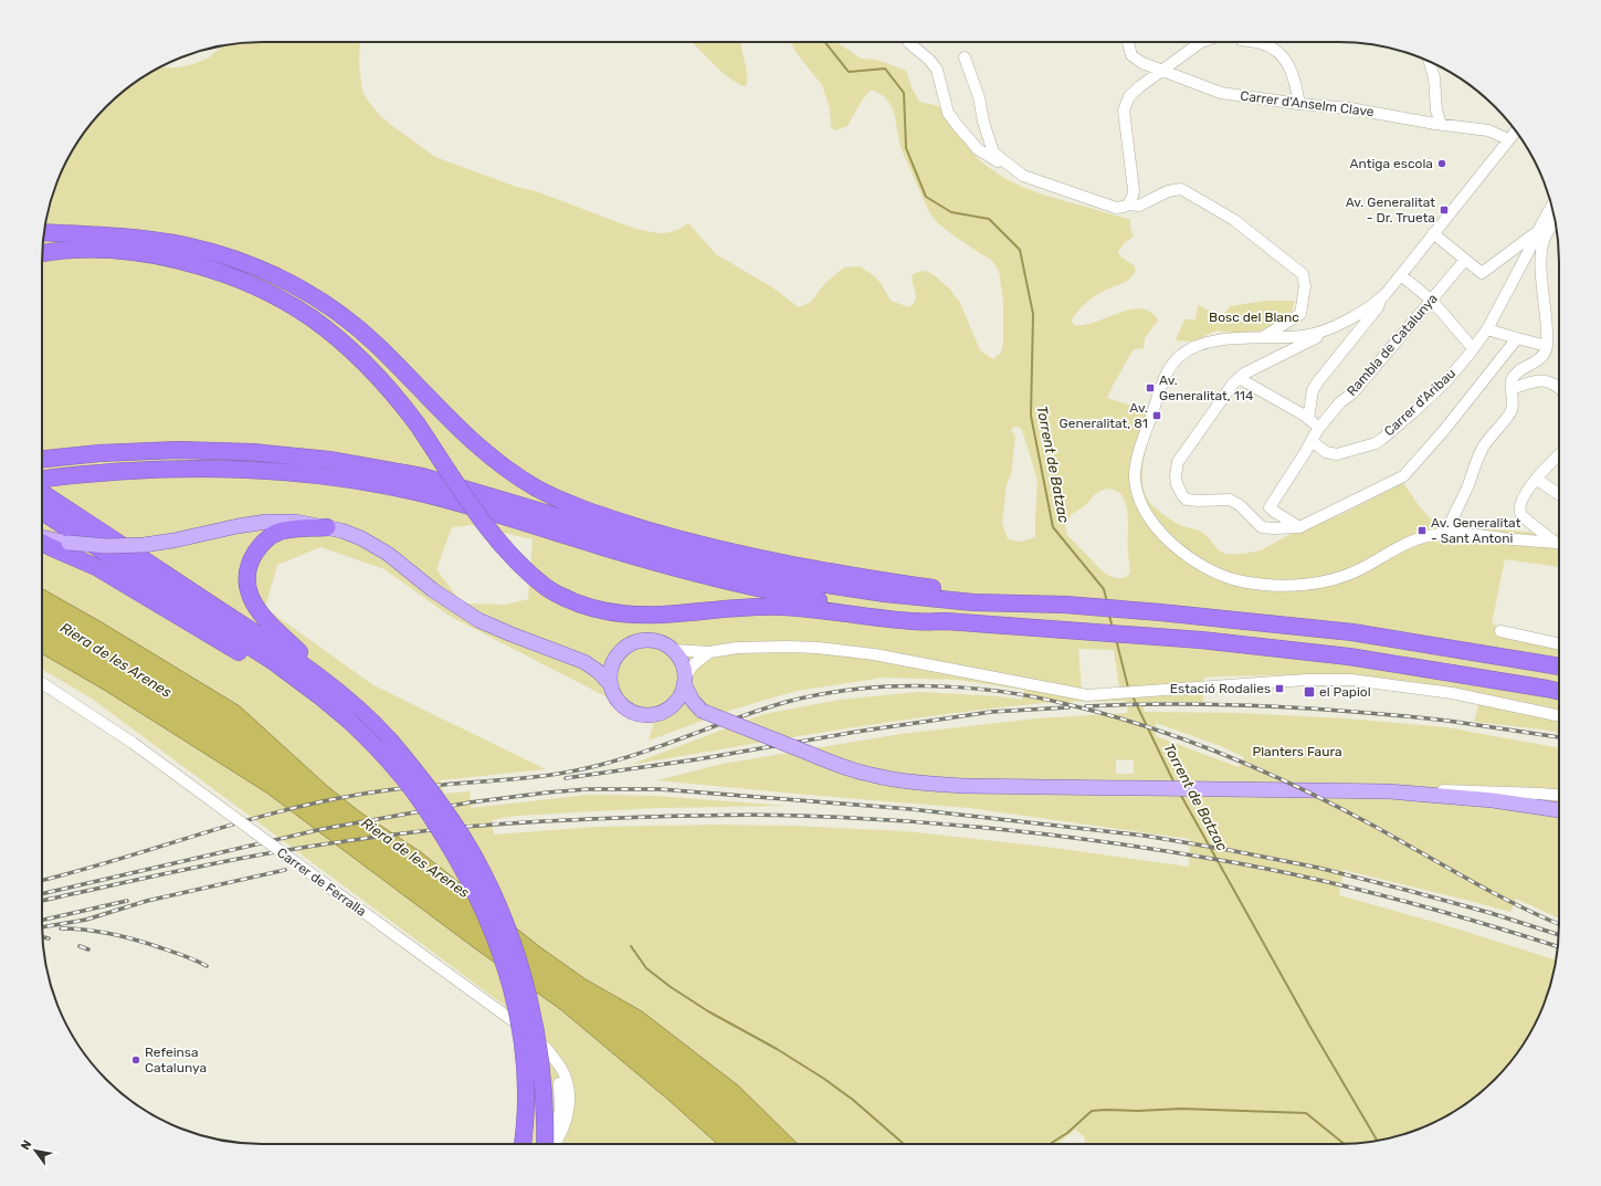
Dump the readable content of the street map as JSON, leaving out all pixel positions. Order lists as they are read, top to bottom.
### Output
{
  "streets": {
    "street": [
      "Carrer d'Anselm Clave",
      "Rambla de Catalunya",
      "Carrer d'Aribau",
      "Carrer de Ferralla"
    ]
  },
  "crossings": [
    ["Rambla de Catalunya", "Carrer d'Aribau"]
  ],
  "water": ["Torrent de Batzac", "Riera de les Arenes"],
  "parks": ["Bosc del Blanc", "Planters Faura"],
  "places": {
    "other": ["Antiga escola", "Refeinsa Catalunya"],
    "transit": [
      "Av. Generalitat - Dr. Trueta",
      "Av. Generalitat, 114",
      "Av. Generalitat, 81",
      "Av. Generalitat - Sant Antoni",
      "Estació Rodalies",
      "el Papiol"
    ]
  },
  "north": "top left"
}
